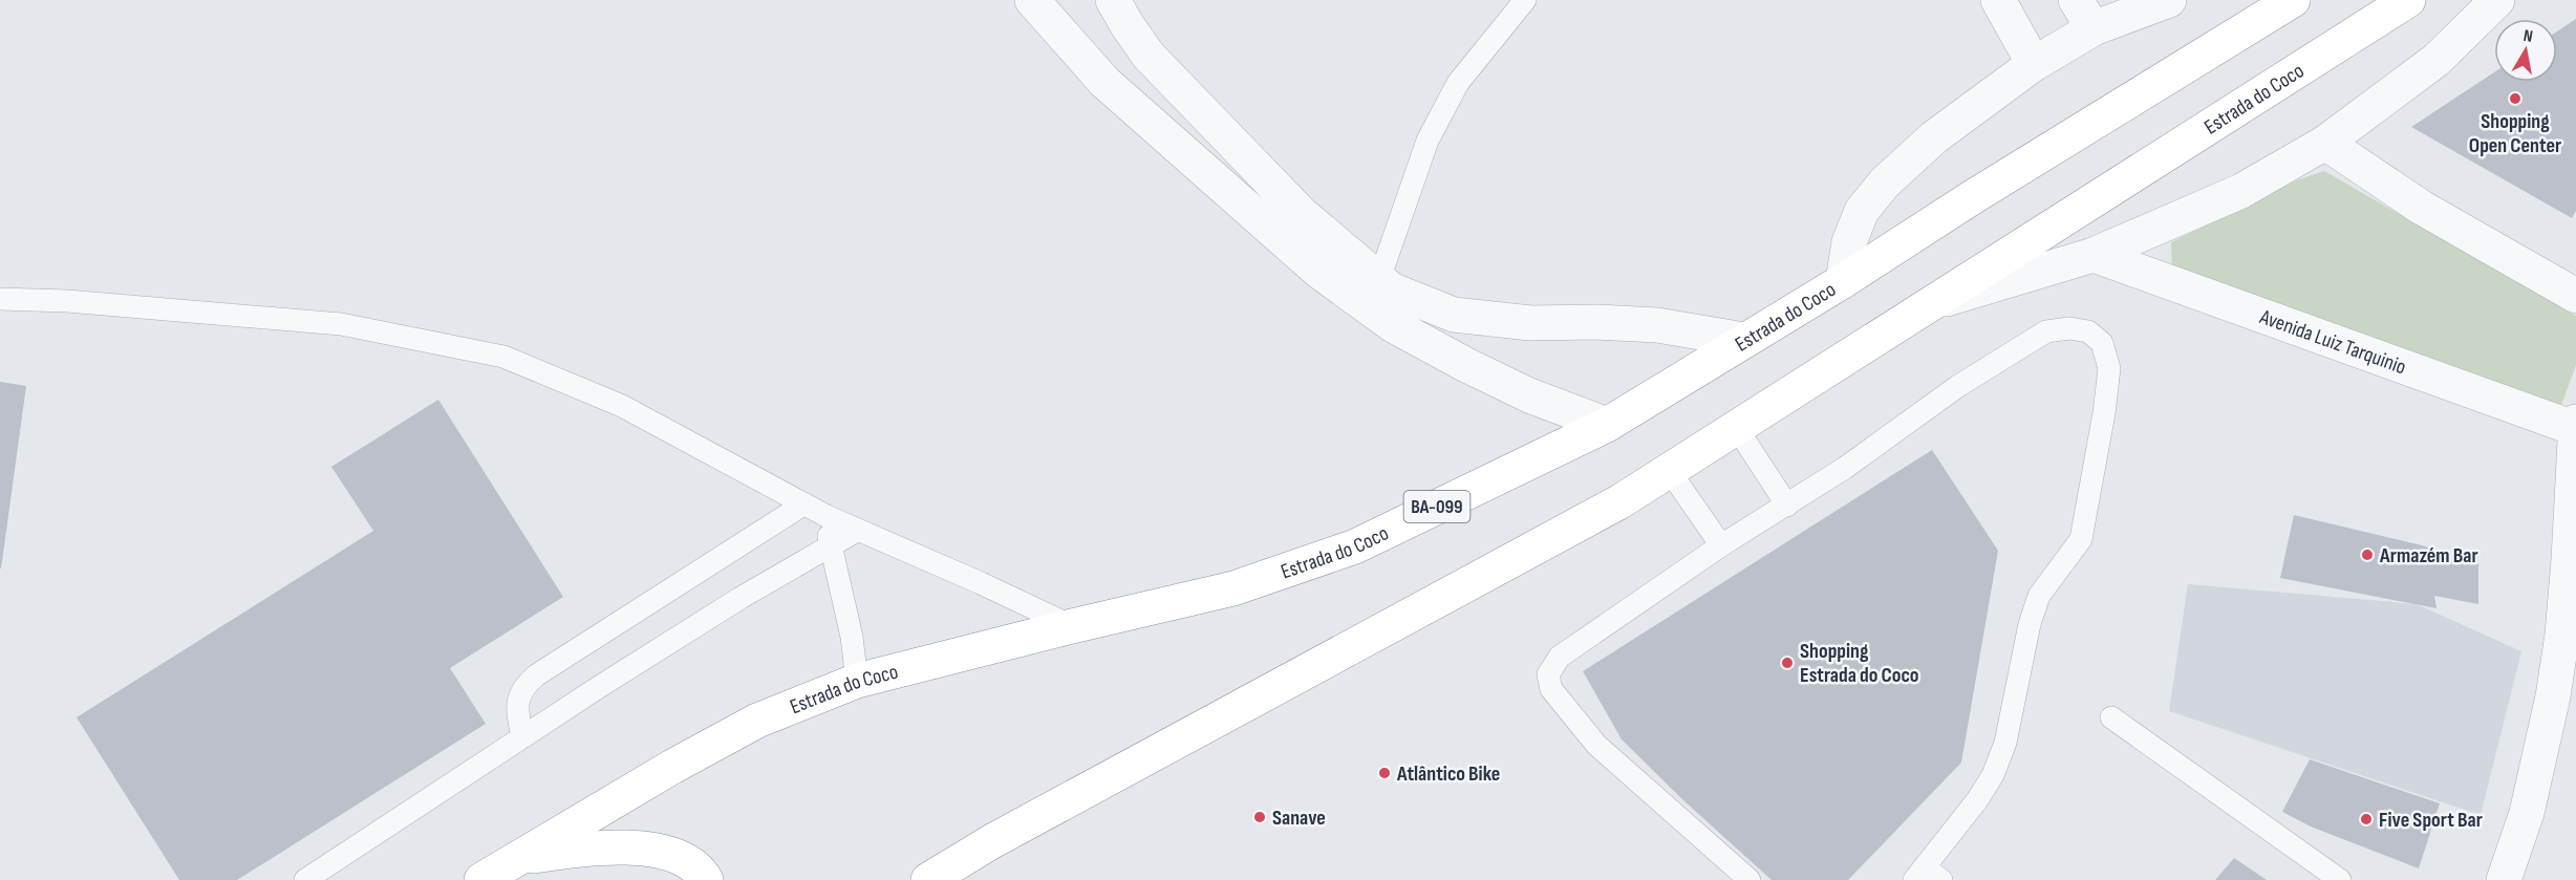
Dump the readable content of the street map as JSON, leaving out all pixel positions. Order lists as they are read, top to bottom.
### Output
{
  "streets": {
    "highway": ["Estrada do Coco", "BA-099"],
    "street": ["Avenida Luiz Tarquinio"]
  },
  "places": [
    "Shopping Open Center",
    "Armazém Bar",
    "Shopping Estrada do Coco",
    "Atlântico Bike",
    "Sanave",
    "Five Sport Bar"
  ],
  "north": "top"
}
